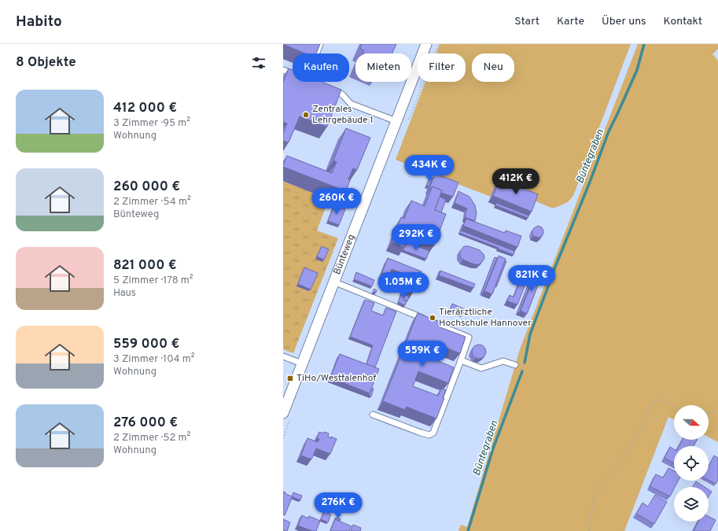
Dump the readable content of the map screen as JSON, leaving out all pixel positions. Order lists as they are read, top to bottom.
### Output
{
  "streets": {
    "street": ["Bünteweg"]
  },
  "water": ["Büntegraben"],
  "places": {
    "other": ["Zentrales Lehrgebäude 1", "Tierärztliche Hochschule Hannover"],
    "transit": ["TiHo/Westfalenhof"]
  },
  "north": "right",
  "page": {
    "header": "Habito",
    "nav": [
      "Start",
      "Karte",
      "Über uns",
      "Kontakt"
    ],
    "heading": "8 Objekte",
    "chip": [
      "Kaufen",
      "Mieten",
      "Filter",
      "Neu"
    ],
    "list": [
      {
        "name": "412 000 €",
        "note": "3 Zimmer · 95 m² · Wohnung"
      },
      {
        "name": "260 000 €",
        "note": "2 Zimmer · 54 m² · Bünteweg"
      },
      {
        "name": "821 000 €",
        "note": "5 Zimmer · 178 m² · Haus"
      },
      {
        "name": "559 000 €",
        "note": "3 Zimmer · 104 m² · Wohnung"
      },
      {
        "name": "276 000 €",
        "note": "2 Zimmer · 52 m² · Wohnung"
      }
    ],
    "price": [
      "434K €",
      "412K €",
      "260K €",
      "292K €",
      "821K €",
      "1.05M €",
      "559K €",
      "276K €"
    ]
  }
}
